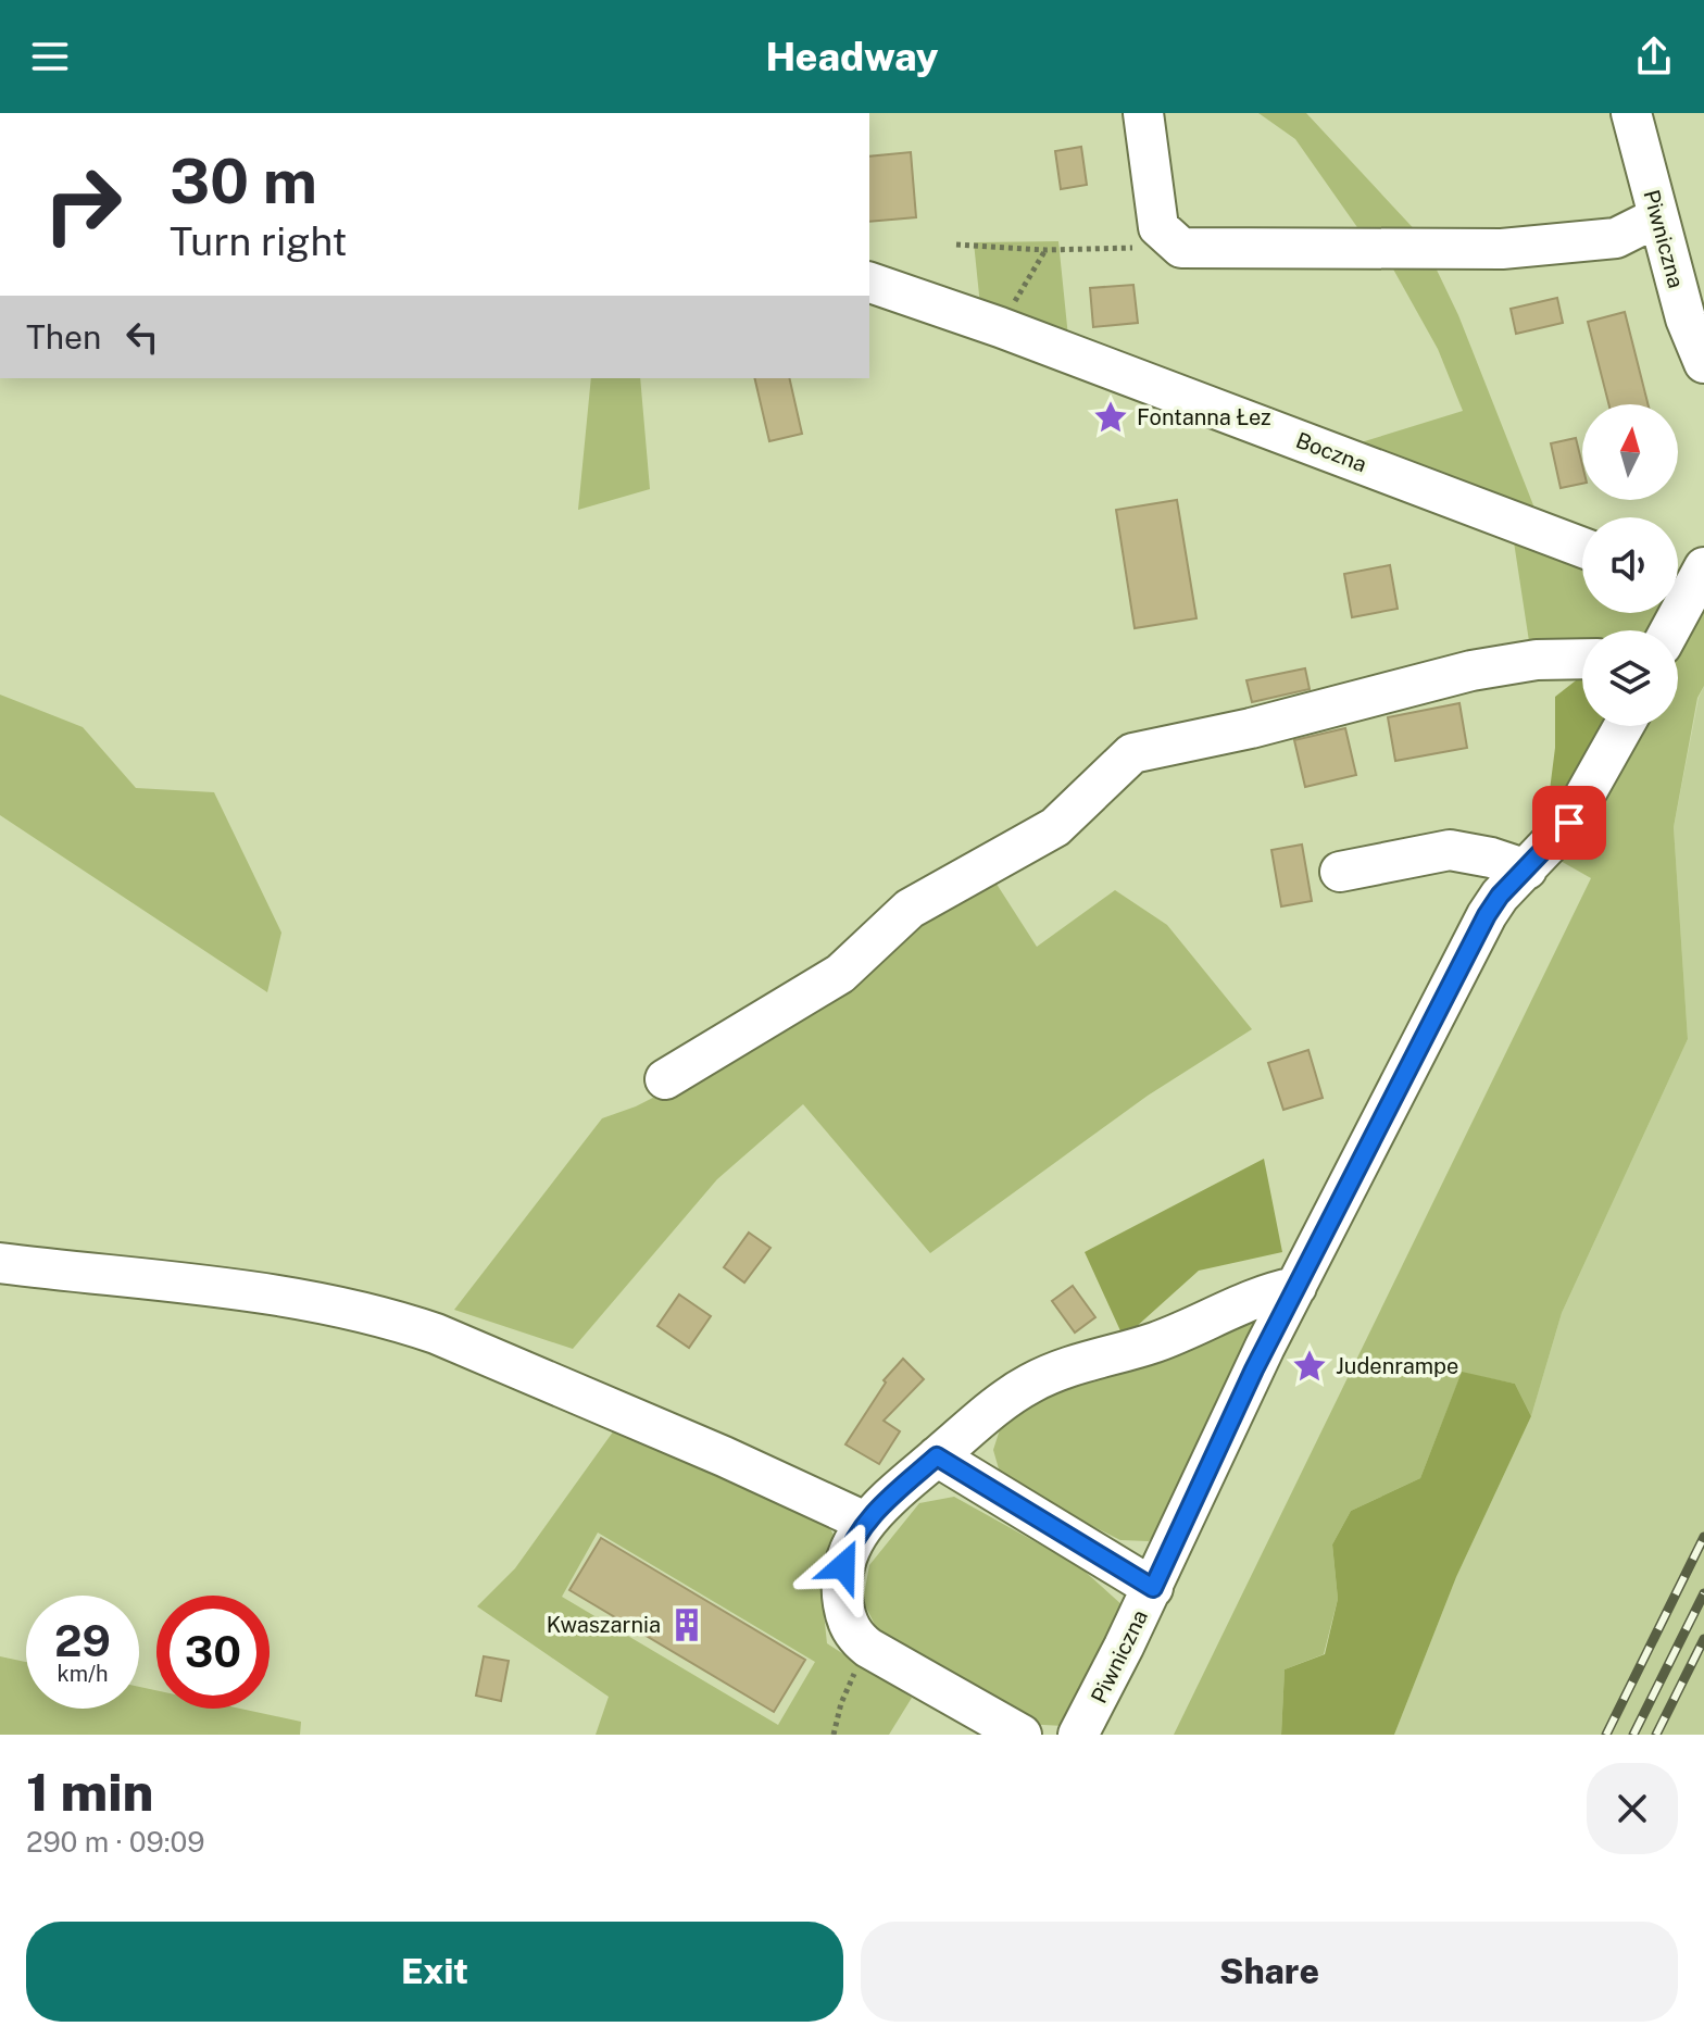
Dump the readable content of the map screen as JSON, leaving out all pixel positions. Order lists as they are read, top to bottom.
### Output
{
  "streets": {
    "street": ["Piwniczna", "Boczna"]
  },
  "places": {
    "place": ["Fontanna Łez", "Judenrampe"],
    "building": ["Kwaszarnia"]
  },
  "north": "top",
  "page": {
    "header": "Headway",
    "turn": ["30 m", "Turn right"],
    "then": "Then",
    "speed": "29 km/h",
    "limit": "30",
    "heading": ["1 min", "290 m · 09:09"],
    "buttons": ["Exit", "Share"]
  }
}
